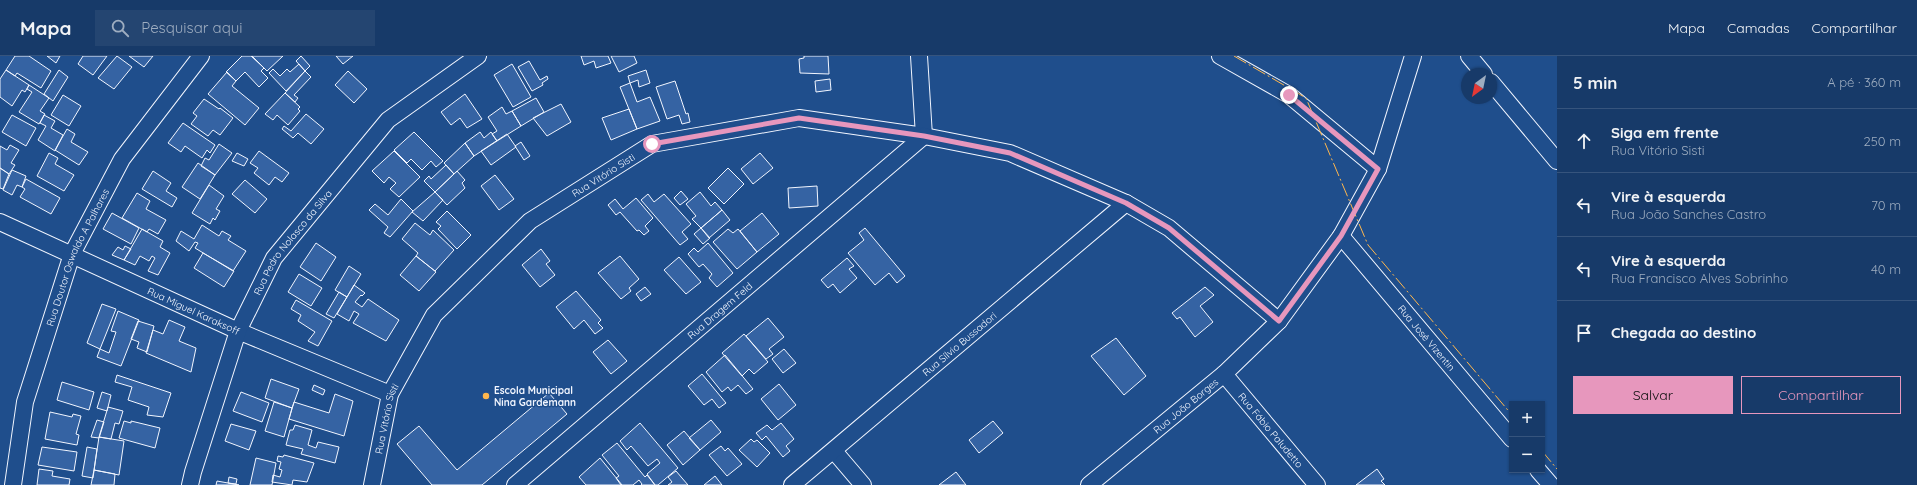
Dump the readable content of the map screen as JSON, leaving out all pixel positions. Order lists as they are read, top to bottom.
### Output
{
  "streets": {
    "street": [
      "Rua Vitório Sisti",
      "Rua Pedro Nolasco da Silva",
      "Rua Doutor Oswaldo A Palhares",
      "Rua Miguel Karaksoff",
      "Rua Dragem Feld",
      "Rua José Vizentin",
      "Rua Sílvio Bussadori",
      "Rua João Borges",
      "Rua Fábio Paludetto"
    ]
  },
  "crossings": [
    ["Rua Vitório Sisti", "Rua Miguel Karaksoff"],
    ["Rua Vitório Sisti", "Rua Dragem Feld"],
    ["Rua Vitório Sisti", "Rua Sílvio Bussadori"],
    ["Rua Vitório Sisti", "Rua João Borges"],
    ["Rua Pedro Nolasco da Silva", "Rua Miguel Karaksoff"],
    ["Rua Doutor Oswaldo A Palhares", "Rua Miguel Karaksoff"],
    ["Rua José Vizentin", "Rua João Borges"],
    ["Rua João Borges", "Rua Fábio Paludetto"]
  ],
  "places": ["Escola Municipal Nina Gardemann"],
  "north": "bottom left",
  "page": {
    "header": "Mapa",
    "search": "Pesquisar aqui",
    "nav": ["Mapa", "Camadas", "Compartilhar"],
    "heading": ["5 min", "A pé · 360 m"],
    "list": [
      ["Siga em frente", "Rua Vitório Sisti", "250 m"],
      ["Vire à esquerda", "Rua João Sanches Castro", "70 m"],
      ["Vire à esquerda", "Rua Francisco Alves Sobrinho", "40 m"],
      "Chegada ao destino"
    ],
    "buttons": ["Salvar", "Compartilhar"],
    "map_buttons": ["+", "−"]
  }
}
